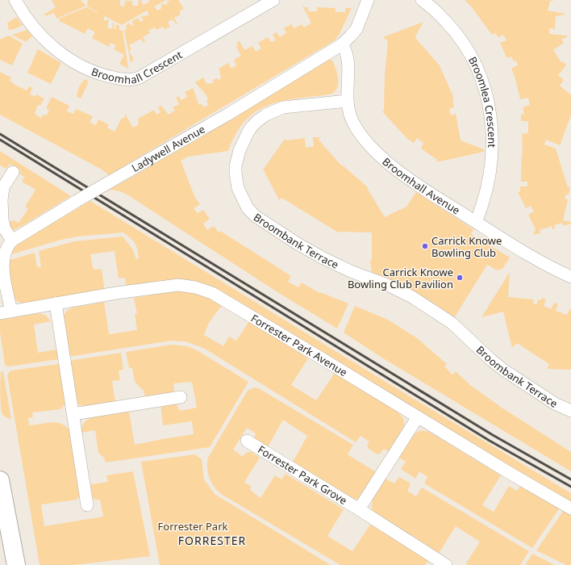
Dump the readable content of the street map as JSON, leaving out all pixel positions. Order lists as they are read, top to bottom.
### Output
{
  "streets": {
    "street": [
      "Broomhall Crescent",
      "Broomlea Crescent",
      "Ladywell Avenue",
      "Broomhall Avenue",
      "Broombank Terrace",
      "Forrester Park Avenue",
      "Forrester Park Grove"
    ]
  },
  "crossings": [
    ["Broomlea Crescent", "Broomhall Avenue"],
    ["Ladywell Avenue", "Broomhall Avenue"],
    ["Broomhall Avenue", "Broombank Terrace"],
    ["Forrester Park Avenue", "Forrester Park Grove"]
  ],
  "districts": ["FORRESTER"],
  "parks": ["Forrester Park"],
  "places": ["Carrick Knowe Bowling Club", "Carrick Knowe Bowling Club Pavilion"]
}
